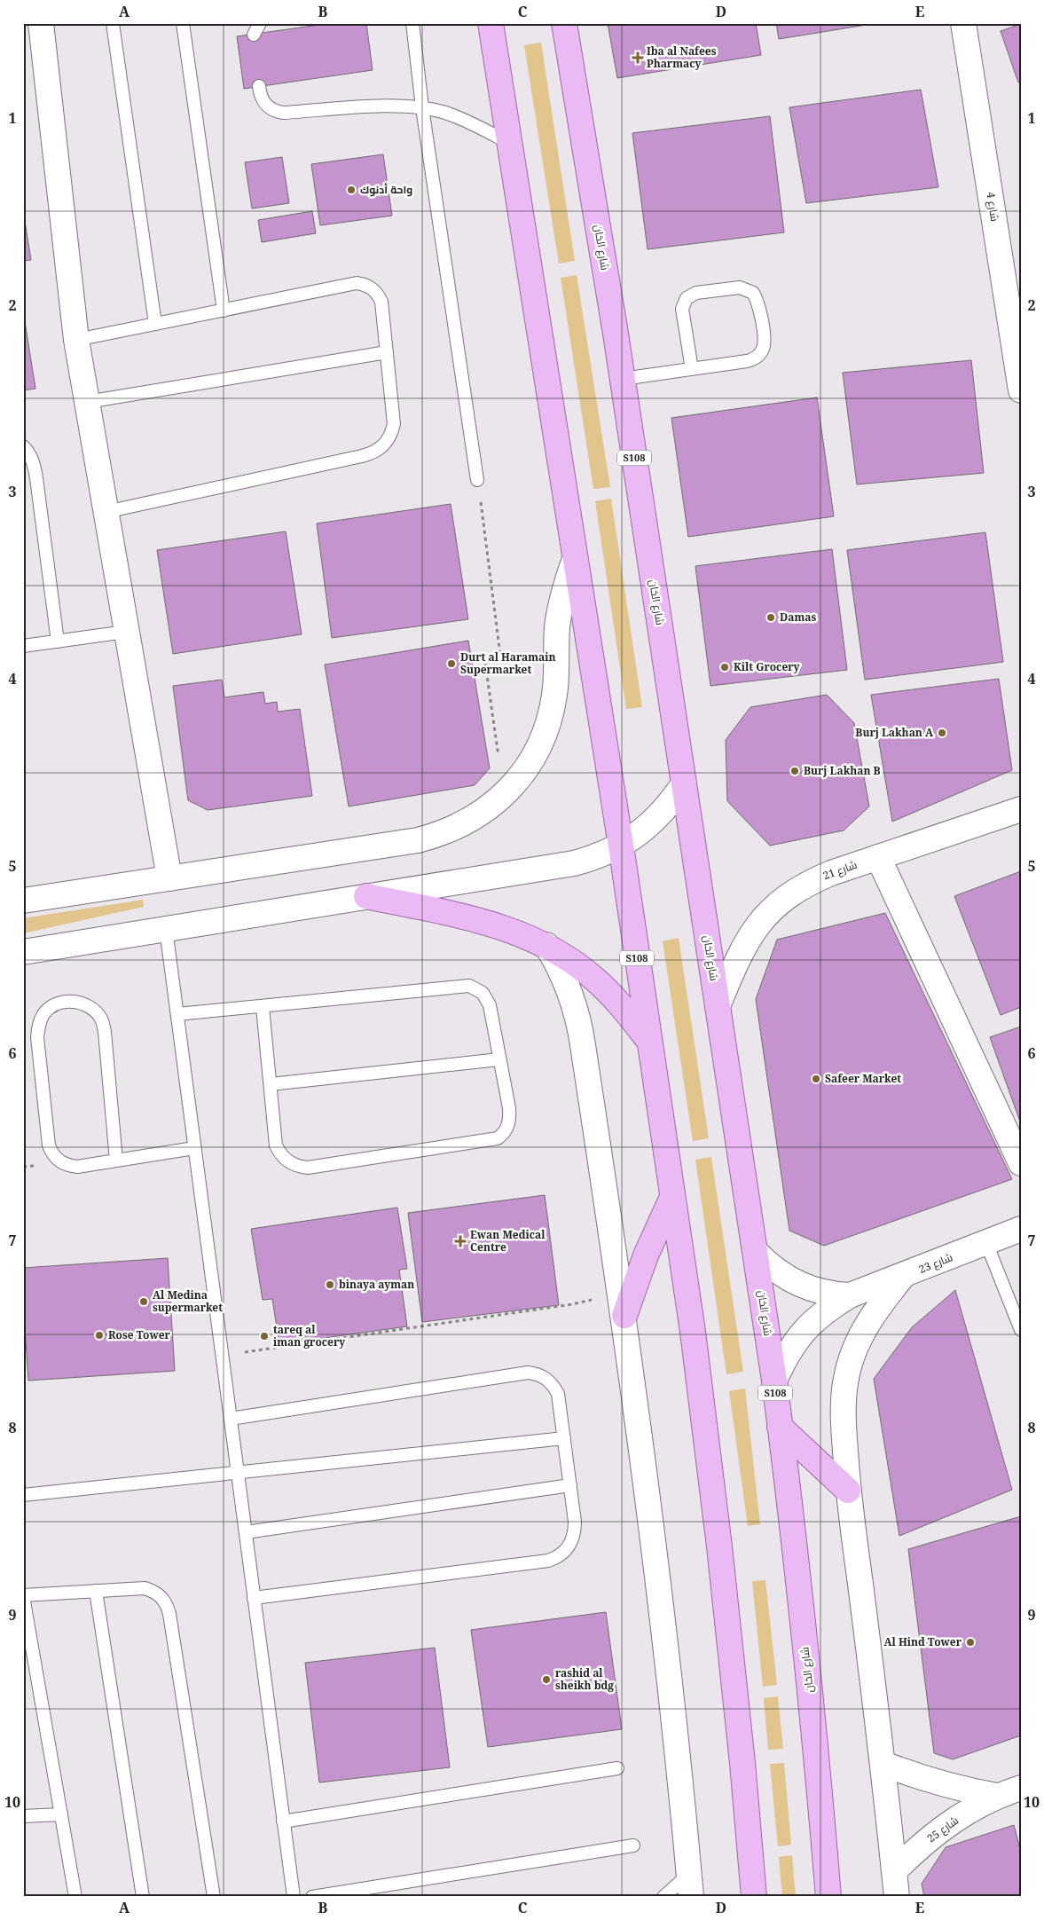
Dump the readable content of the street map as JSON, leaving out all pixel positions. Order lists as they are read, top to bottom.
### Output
{
  "streets": {
    "main road": ["شارع الخان", "S108"],
    "street": [
      "شارع 4",
      "شارع 21",
      "شارع 23",
      "شارع 25"
    ]
  },
  "crossings": [
    ["شارع الخان", "شارع 21"],
    ["شارع الخان", "شارع 23"]
  ],
  "places": {
    "health": ["Iba al Nafees Pharmacy", "Ewan Medical Centre"],
    "other": [
      "واحة أدنوك",
      "Damas",
      "Durt al Haramain Supermarket",
      "Kilt Grocery",
      "Burj Lakhan A",
      "Burj Lakhan B",
      "Safeer Market",
      "binaya ayman",
      "Al Medina supermarket",
      "Rose Tower",
      "tareq al iman grocery",
      "Al Hind Tower",
      "rashid al sheikh bdg"
    ]
  },
  "grid": {
    "columns": [
      "A",
      "B",
      "C",
      "D",
      "E"
    ],
    "rows": [
      "1",
      "2",
      "3",
      "4",
      "5",
      "6",
      "7",
      "8",
      "9",
      "10"
    ]
  }
}
